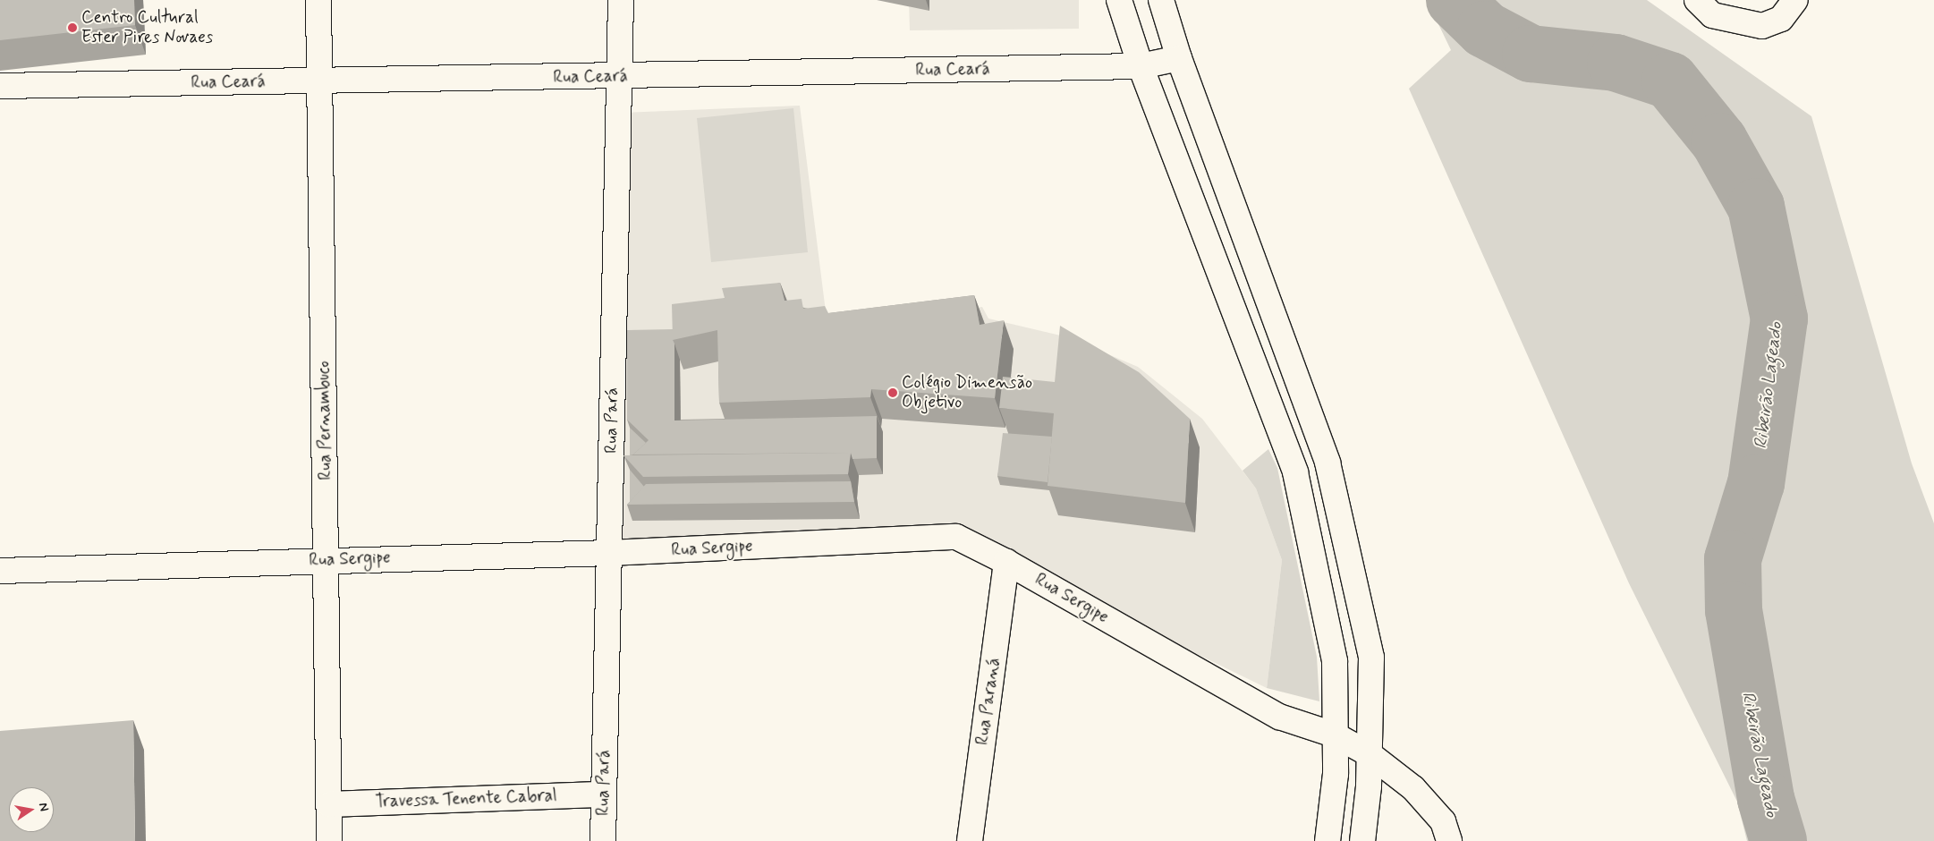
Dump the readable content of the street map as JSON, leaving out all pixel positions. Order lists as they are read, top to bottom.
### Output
{
  "streets": {
    "street": [
      "Rua Ceará",
      "Rua Pernambuco",
      "Rua Pará",
      "Rua Sergipe",
      "Rua Paraná",
      "Travessa Tenente Cabral"
    ]
  },
  "crossings": [
    ["Rua Ceará", "Rua Pernambuco"],
    ["Rua Ceará", "Rua Pará"],
    ["Rua Pernambuco", "Rua Sergipe"],
    ["Rua Pernambuco", "Travessa Tenente Cabral"],
    ["Rua Pará", "Rua Sergipe"],
    ["Rua Pará", "Travessa Tenente Cabral"],
    ["Rua Sergipe", "Rua Paraná"]
  ],
  "water": ["Ribeirão Lageado"],
  "places": ["Centro Cultural Ester Pires Novaes", "Colégio Dimensão Objetivo"],
  "north": "right"
}
